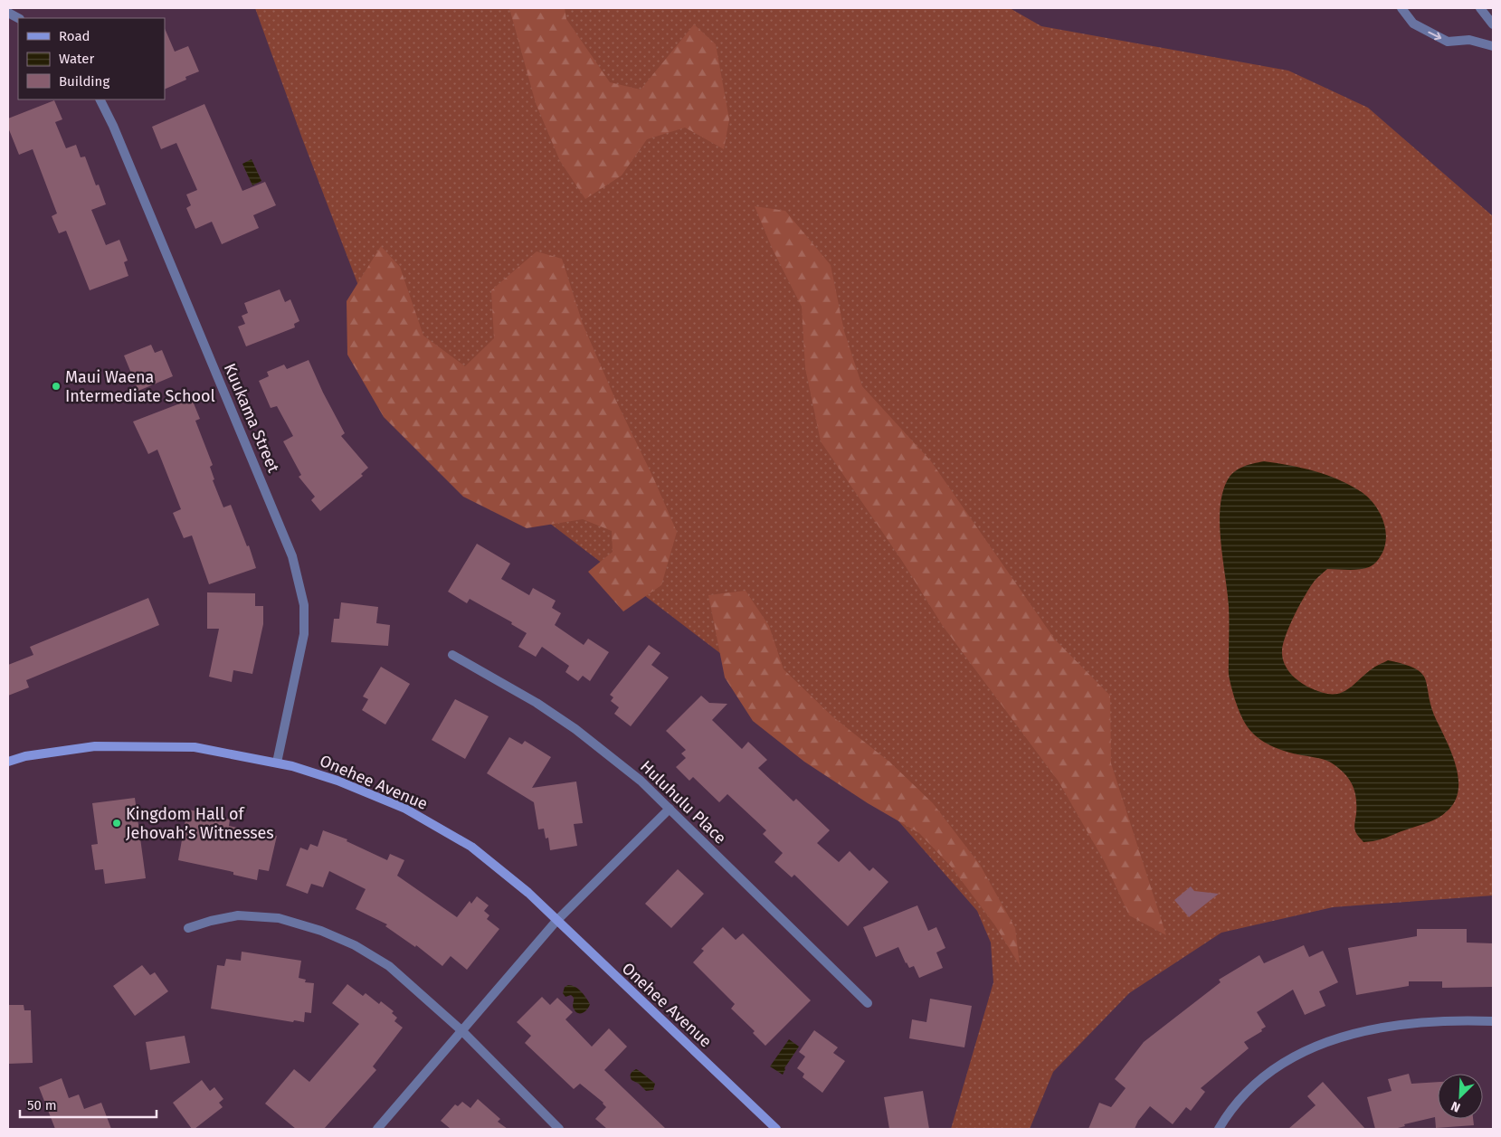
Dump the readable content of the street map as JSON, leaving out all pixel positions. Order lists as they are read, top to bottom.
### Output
{
  "streets": {
    "street": ["Kuukama Street", "Onehee Avenue", "Huluhulu Place"]
  },
  "crossings": [
    ["Kuukama Street", "Onehee Avenue"]
  ],
  "places": ["Maui Waena Intermediate School", "Kingdom Hall of Jehovah’s Witnesses"],
  "legend": ["Road", "Water", "Building"],
  "scale_bar": "50 m",
  "north": "bottom left"
}
